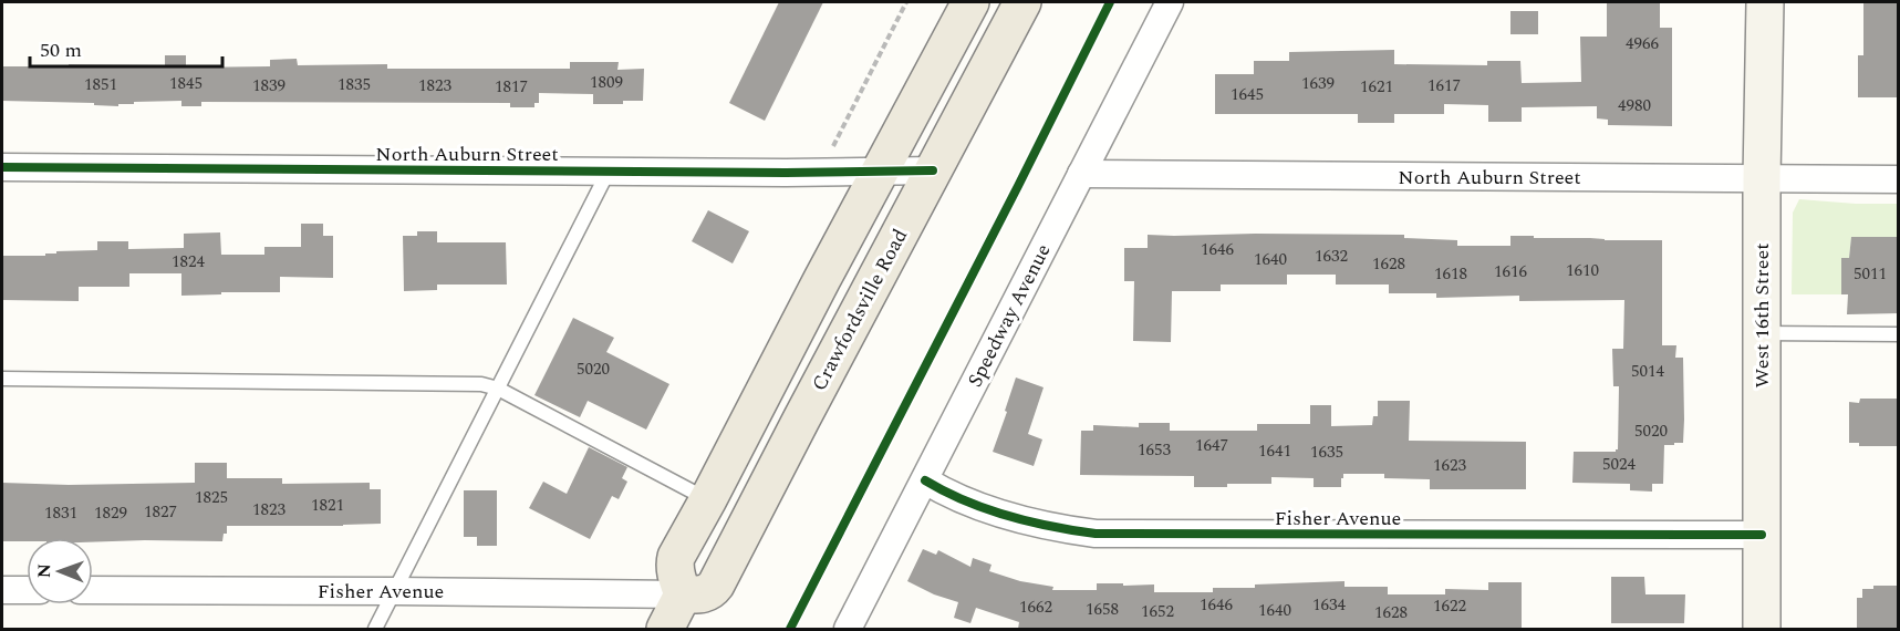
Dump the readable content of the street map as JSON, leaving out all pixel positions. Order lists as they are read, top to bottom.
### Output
{
  "streets": {
    "main road": ["Crawfordsville Road"],
    "street": [
      "North Auburn Street",
      "Speedway Avenue",
      "West 16th Street",
      "Fisher Avenue"
    ]
  },
  "crossings": [
    ["North Auburn Street", "Crawfordsville Road"],
    ["North Auburn Street", "Speedway Avenue"],
    ["North Auburn Street", "West 16th Street"],
    ["Crawfordsville Road", "Fisher Avenue"],
    ["Speedway Avenue", "Fisher Avenue"],
    ["West 16th Street", "Fisher Avenue"]
  ],
  "house_numbers": [
    "4966",
    "1809",
    "1845",
    "1639",
    "1851",
    "1835",
    "1839",
    "1823",
    "1617",
    "1817",
    "1621",
    "1645",
    "4980",
    "1646",
    "1632",
    "1640",
    "1824",
    "1628",
    "1610",
    "1616",
    "1618",
    "5011",
    "5020",
    "5014",
    "5020",
    "1647",
    "1653",
    "1641",
    "1635",
    "5024",
    "1623",
    "1825",
    "1821",
    "1823",
    "1827",
    "1831",
    "1829",
    "1646",
    "1634",
    "1622",
    "1662",
    "1658",
    "1640",
    "1652",
    "1628"
  ],
  "scale_bar": "50 m",
  "north": "left"
}
